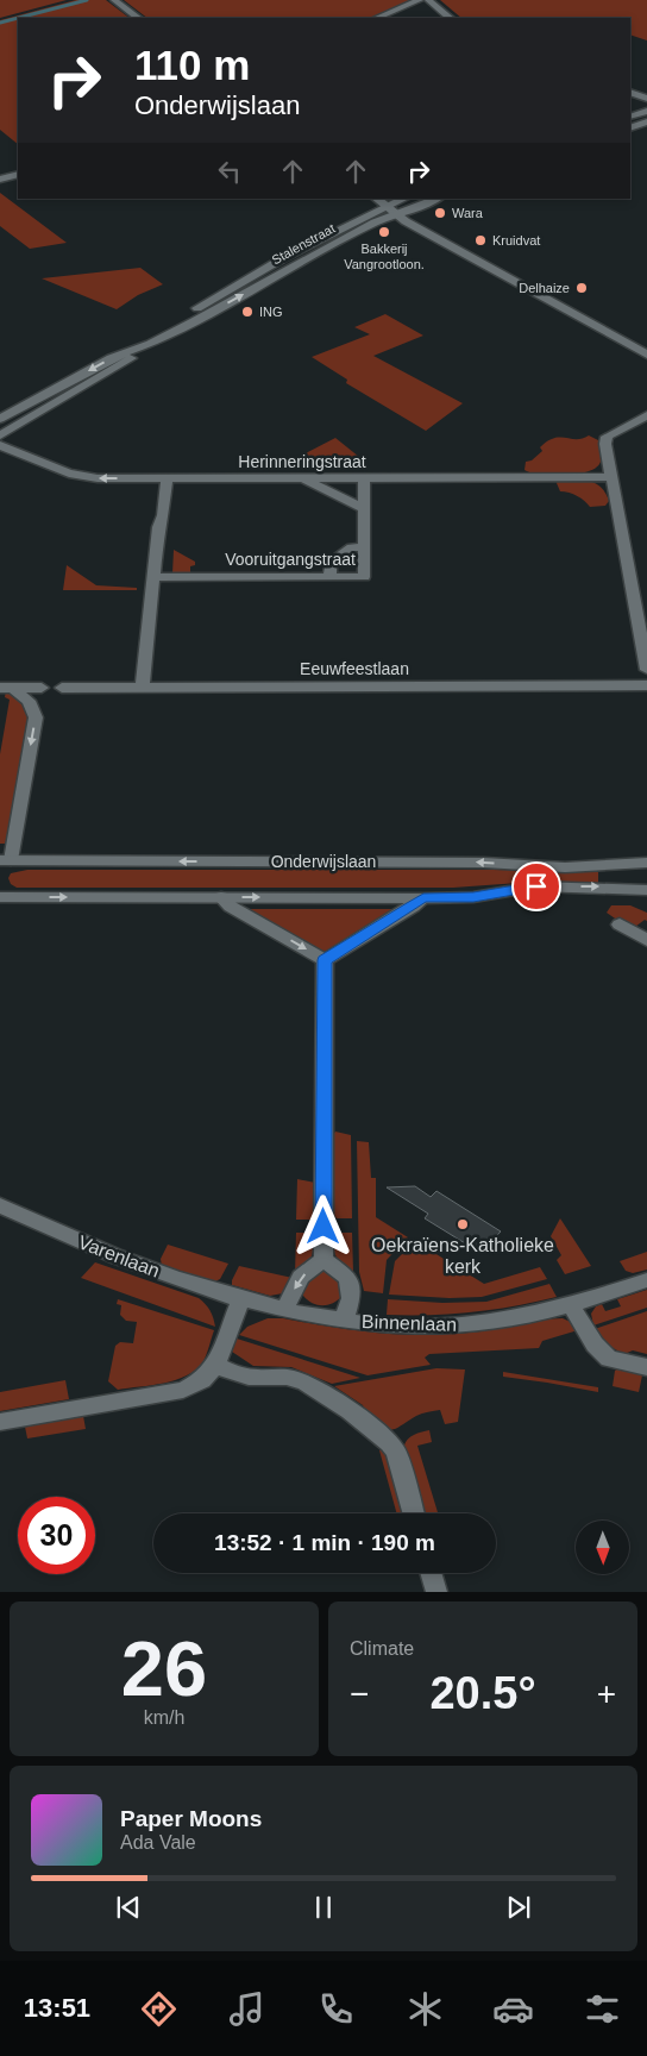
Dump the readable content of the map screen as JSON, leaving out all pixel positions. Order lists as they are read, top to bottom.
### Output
{
  "streets": {
    "street": [
      "Stalenstraat",
      "Herinneringstraat",
      "Vooruitgangstraat",
      "Eeuwfeestlaan",
      "Onderwijslaan",
      "Varenlaan",
      "Binnenlaan"
    ]
  },
  "crossings": [
    ["Herinneringstraat", "Vooruitgangstraat"],
    ["Varenlaan", "Binnenlaan"]
  ],
  "places": [
    "Wara",
    "Bakkerij Vangrootloon.",
    "Kruidvat",
    "Delhaize",
    "ING",
    "Oekraïens-Katholieke kerk"
  ],
  "north": "bottom",
  "page": {
    "turn": ["110 m", "Onderwijslaan"],
    "limit": "30",
    "trip": "13:52 · 1 min · 190 m",
    "tile": [
      ["26", "km/h"],
      "Climate"
    ],
    "heat": ["−", "20.5°", "+"],
    "song": ["Paper Moons", "Ada Vale"],
    "tabs": "13:51"
  }
}
